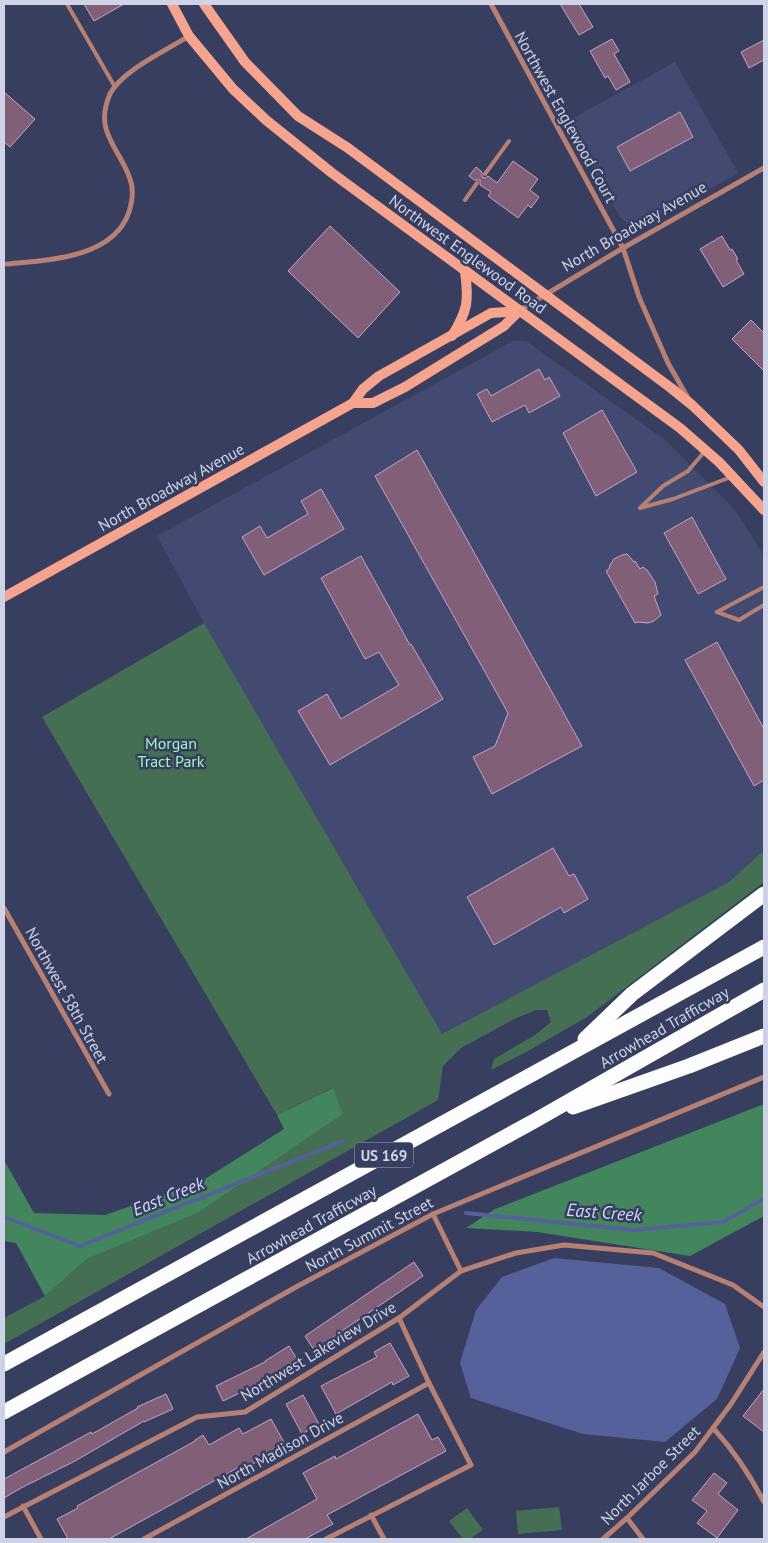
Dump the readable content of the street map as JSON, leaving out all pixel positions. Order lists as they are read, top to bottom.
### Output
{
  "streets": {
    "highway": ["Arrowhead Trafficway", "US 169"],
    "main road": ["North Broadway Avenue", "Northwest Englewood Road"],
    "street": [
      "Northwest Englewood Court",
      "Northwest 58th Street",
      "North Summit Street",
      "Northwest Lakeview Drive",
      "North Madison Drive",
      "North Jarboe Street"
    ]
  },
  "crossings": [
    ["Northwest Englewood Court", "North Broadway Avenue"],
    ["Northwest Englewood Court", "Northwest Englewood Road"],
    ["North Broadway Avenue", "Northwest Englewood Road"]
  ],
  "water": ["East Creek"],
  "parks": ["Morgan Tract Park"]
}
